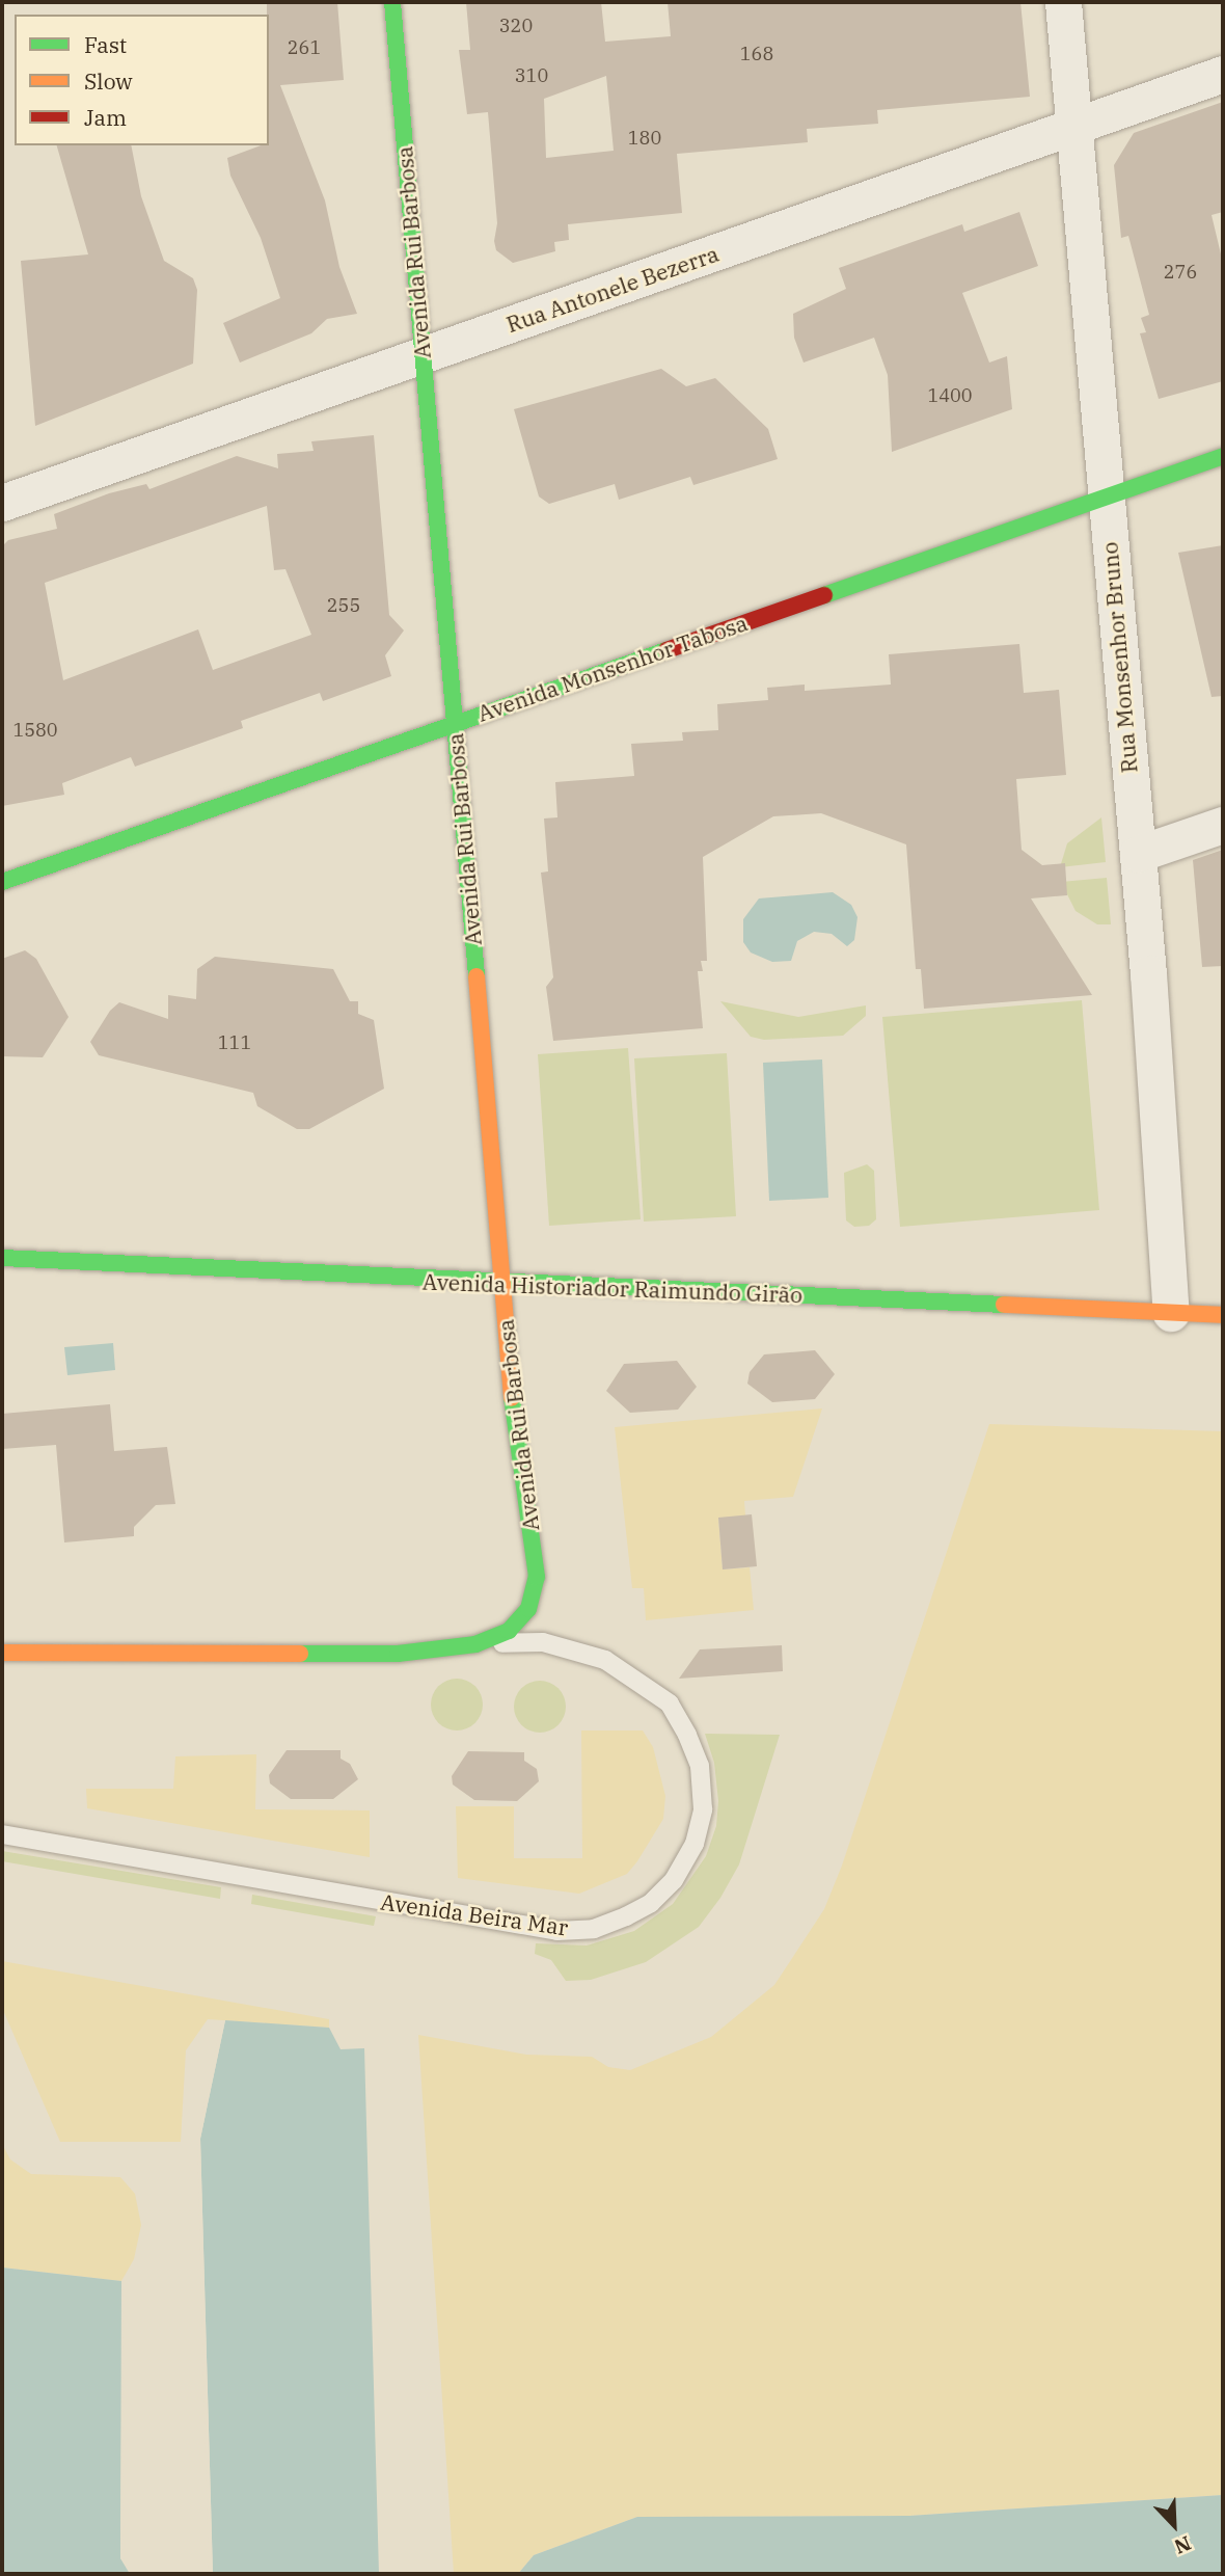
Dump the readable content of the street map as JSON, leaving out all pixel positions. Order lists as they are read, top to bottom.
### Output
{
  "streets": {
    "main road": [
      "Avenida Rui Barbosa",
      "Avenida Monsenhor Tabosa",
      "Avenida Historiador Raimundo Girão",
      "Avenida Beira Mar"
    ],
    "street": ["Rua Antonele Bezerra", "Rua Monsenhor Bruno"]
  },
  "crossings": [
    ["Avenida Rui Barbosa", "Rua Antonele Bezerra"],
    ["Avenida Rui Barbosa", "Avenida Monsenhor Tabosa"],
    ["Avenida Rui Barbosa", "Avenida Historiador Raimundo Girão"],
    ["Avenida Rui Barbosa", "Avenida Beira Mar"],
    ["Rua Antonele Bezerra", "Rua Monsenhor Bruno"],
    ["Rua Monsenhor Bruno", "Avenida Monsenhor Tabosa"],
    ["Rua Monsenhor Bruno", "Avenida Historiador Raimundo Girão"]
  ],
  "house_numbers": [
    "320",
    "261",
    "168",
    "310",
    "180",
    "276",
    "1400",
    "255",
    "1580",
    "111"
  ],
  "legend": ["Fast", "Slow", "Jam"],
  "north": "bottom right"
}
